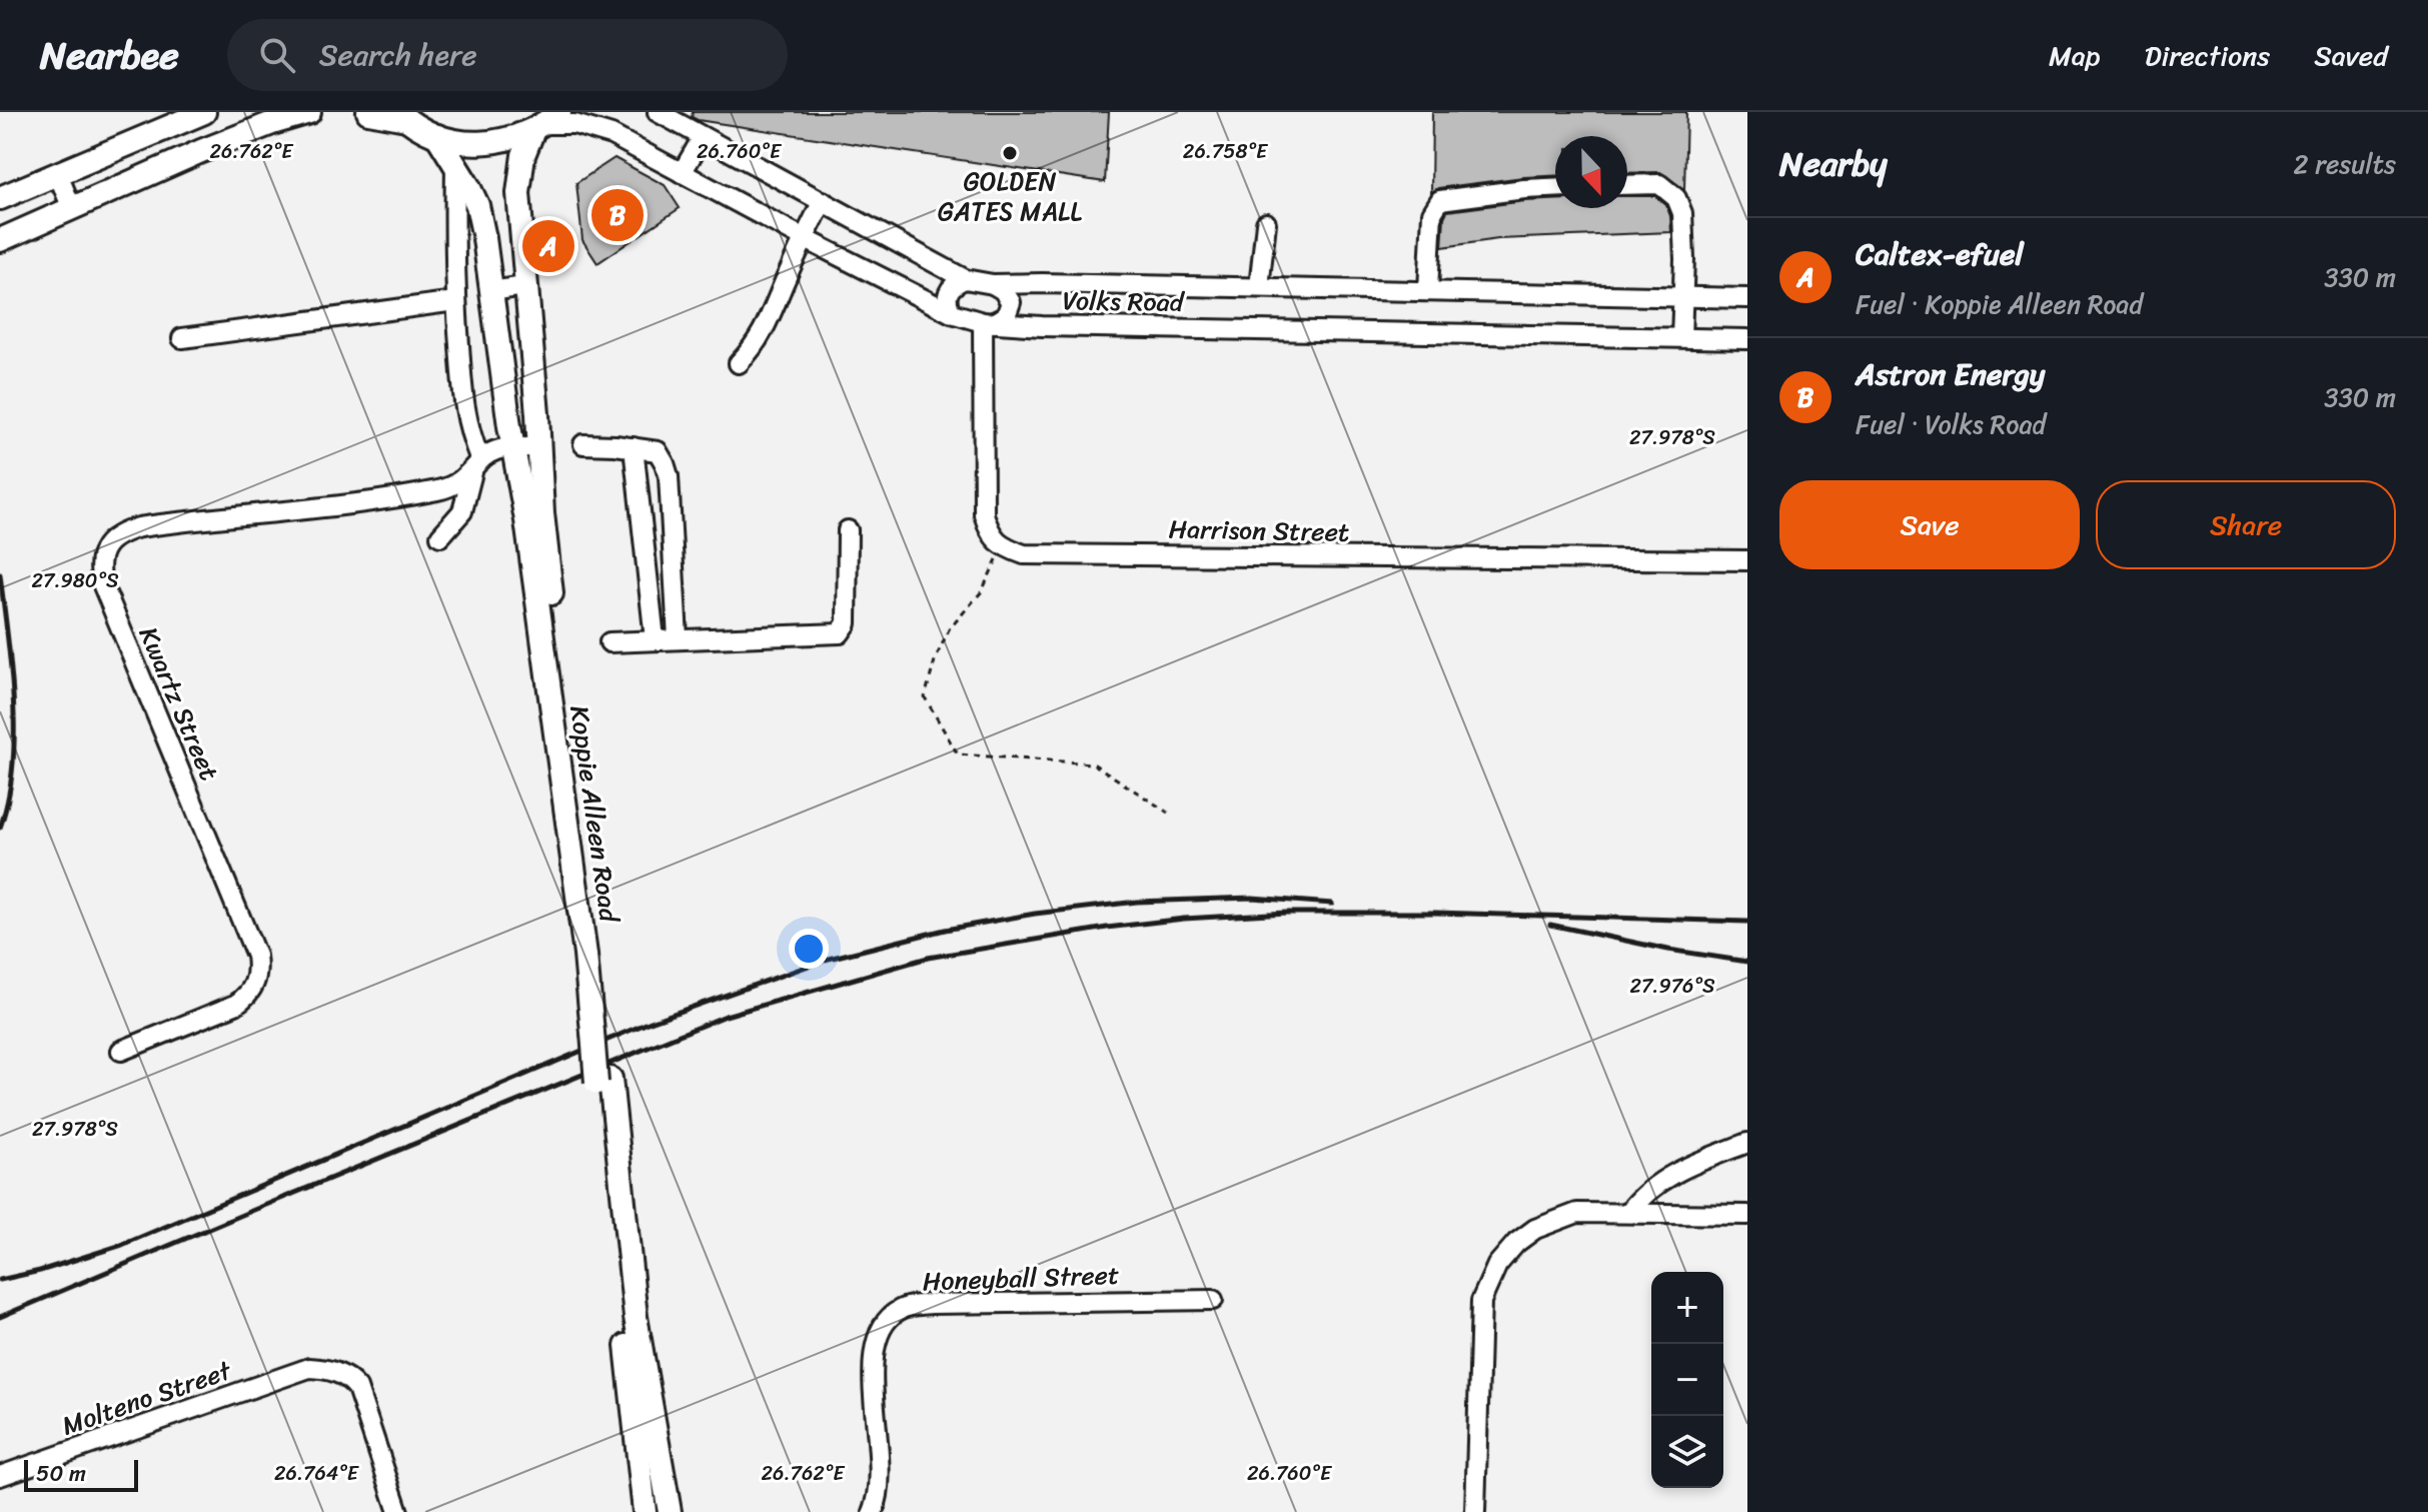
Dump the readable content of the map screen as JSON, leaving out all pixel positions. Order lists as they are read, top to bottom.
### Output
{
  "streets": {
    "main road": ["Koppie Alleen Road"],
    "street": [
      "Volks Road",
      "Harrison Street",
      "Kwartz Street",
      "Honeyball Street",
      "Molteno Street"
    ]
  },
  "crossings": [
    ["Volks Road", "Koppie Alleen Road"],
    ["Kwartz Street", "Koppie Alleen Road"]
  ],
  "places": ["GOLDEN GATES MALL"],
  "scale_bar": "50 m",
  "north": "bottom",
  "page": {
    "header": "Nearbee",
    "search": "Search here",
    "nav": ["Map", "Directions", "Saved"],
    "heading": ["Nearby", "2 results"],
    "pins": ["B", "A"],
    "list": [
      {
        "mark": "A",
        "name": "Caltex-efuel",
        "note": "Fuel · Koppie Alleen Road",
        "value": "330 m"
      },
      {
        "mark": "B",
        "name": "Astron Energy",
        "note": "Fuel · Volks Road",
        "value": "330 m"
      }
    ],
    "buttons": ["Save", "Share"],
    "map_buttons": ["+", "−"],
    "scale": "50 m"
  },
  "coordinates": [
    "26.762°E",
    "26.760°E",
    "26.758°E",
    "27.978°S",
    "27.980°S",
    "27.976°S",
    "26.764°E"
  ]
}
